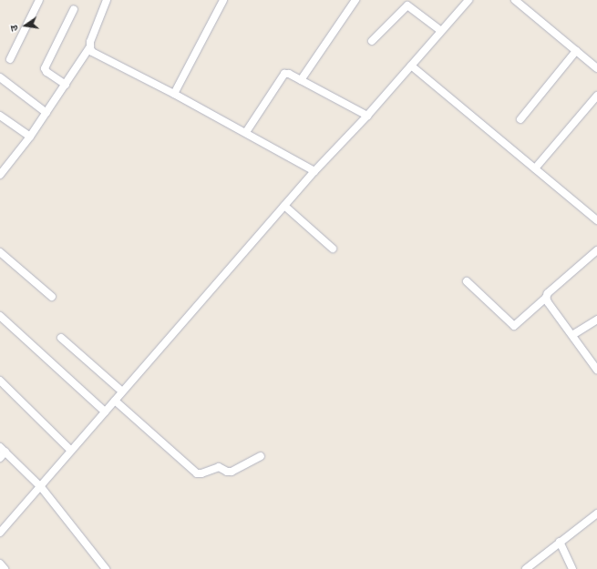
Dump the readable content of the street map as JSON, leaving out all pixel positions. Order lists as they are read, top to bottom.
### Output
{
  "north": "left"
}
